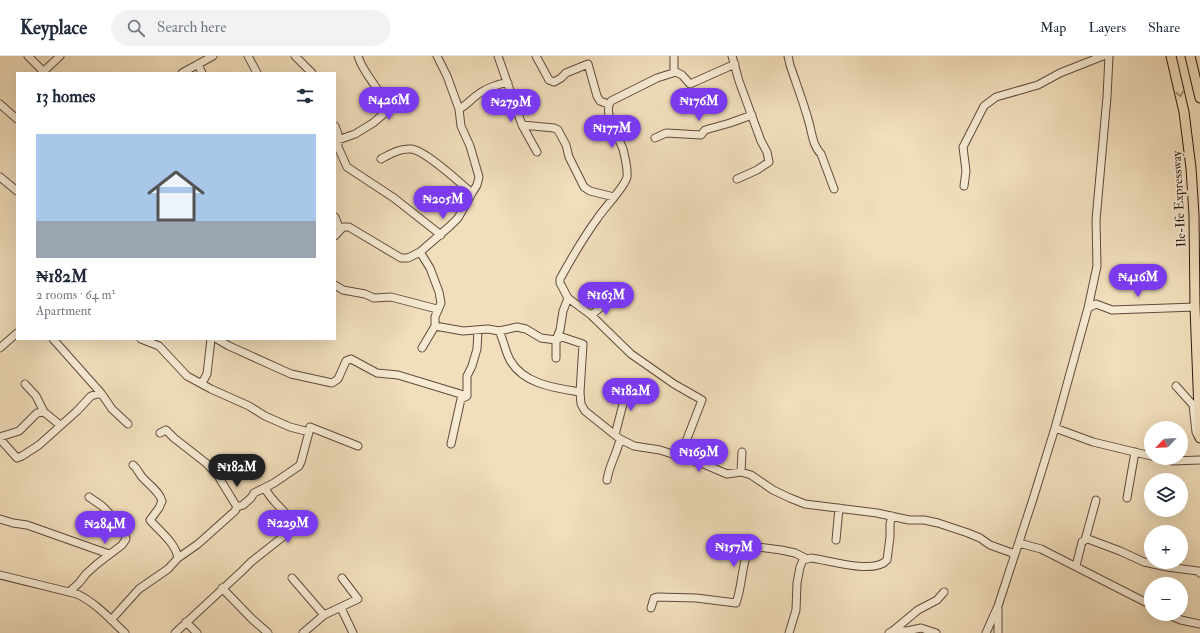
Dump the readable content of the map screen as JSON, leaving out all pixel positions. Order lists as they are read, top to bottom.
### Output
{
  "streets": {
    "main road": ["Ile-Ife Expressway"]
  },
  "one_way": ["Ile-Ife Expressway"],
  "north": "bottom left",
  "page": {
    "header": "Keyplace",
    "search": "Search here",
    "nav": ["Map", "Layers", "Share"],
    "heading": "13 homes",
    "price": [
      "₦426M",
      "₦176M",
      "₦279M",
      "₦177M",
      "₦205M",
      "₦416M",
      "₦163M",
      "₦182M",
      "₦169M",
      "₦182M",
      "₦229M",
      "₦284M",
      "₦157M"
    ],
    "list": [
      {
        "name": "₦182M",
        "note": "2 rooms · 64 m² · Apartment"
      }
    ],
    "map_buttons": ["+", "−"]
  }
}
